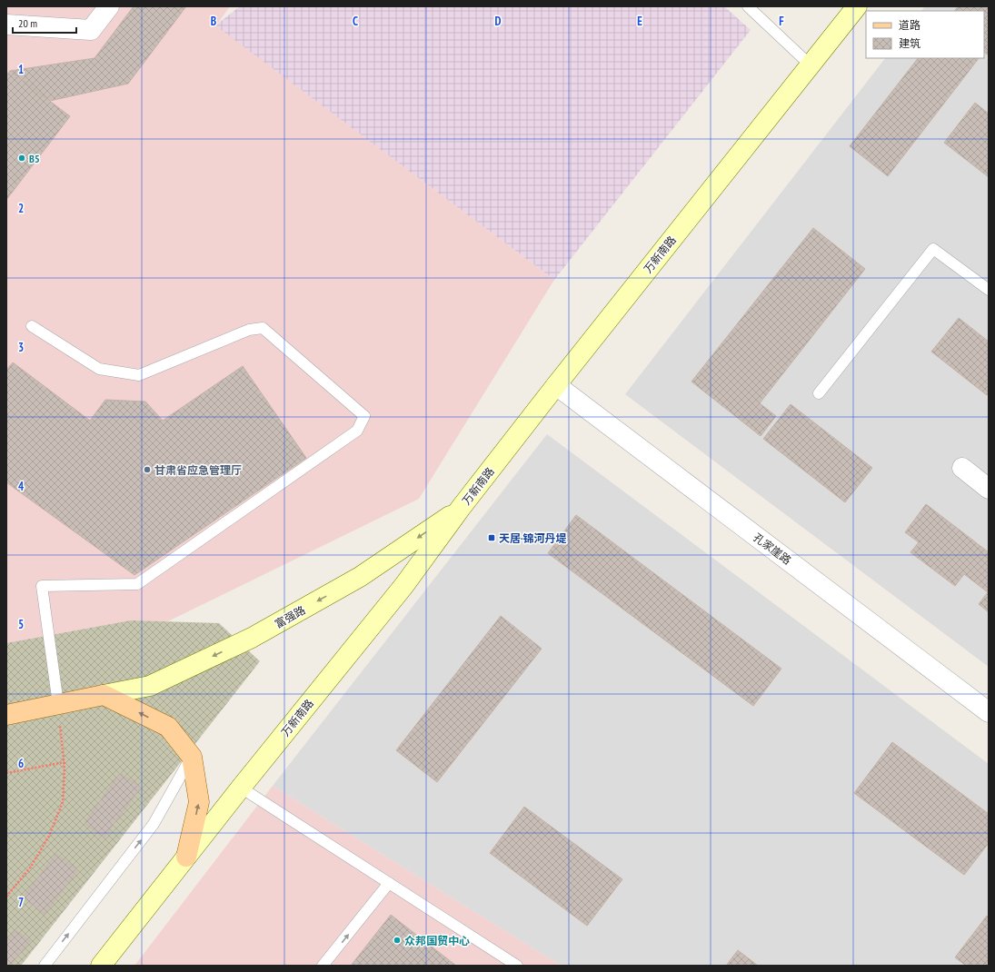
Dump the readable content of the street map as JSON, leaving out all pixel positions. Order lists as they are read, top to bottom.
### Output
{
  "streets": {
    "main road": ["万新南路", "富强路"],
    "street": ["孔家崖路"]
  },
  "crossings": [
    ["万新南路", "孔家崖路"],
    ["万新南路", "富强路"]
  ],
  "one_way": ["富强路"],
  "places": {
    "other": ["B5", "甘肃省应急管理厅", "众邦国贸中心"],
    "transit": ["天居·锦河丹堤"]
  },
  "legend": ["道路", "建筑"],
  "scale_bar": "20 m",
  "grid": {
    "columns": [
      "B",
      "C",
      "D",
      "E",
      "F"
    ],
    "rows": [
      "1",
      "2",
      "3",
      "4",
      "5",
      "6",
      "7"
    ]
  }
}
